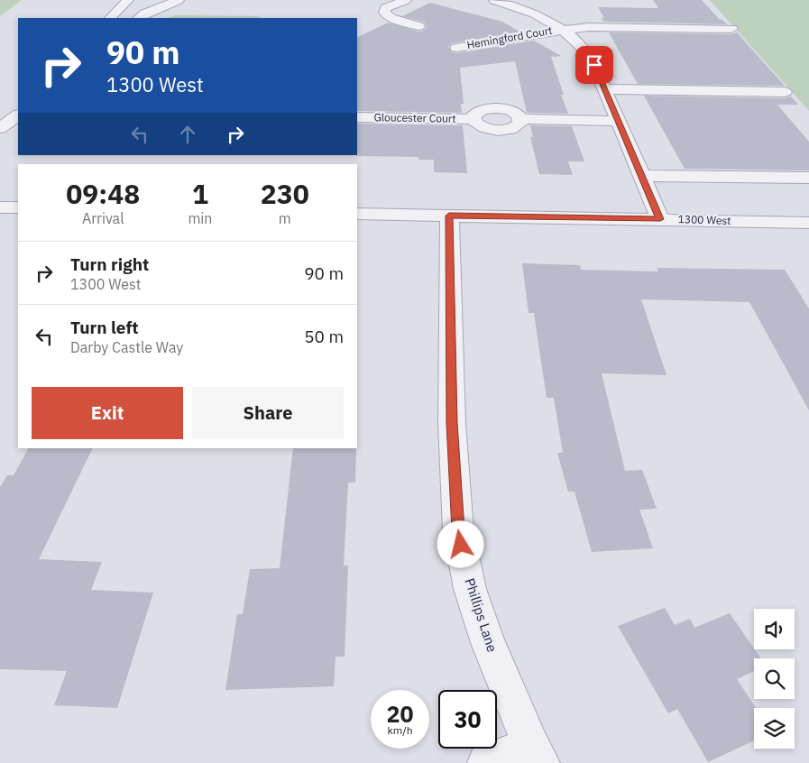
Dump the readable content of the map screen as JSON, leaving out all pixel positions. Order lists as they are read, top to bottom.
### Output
{
  "streets": {
    "street": [
      "Hemingford Court",
      "Gloucester Court",
      "1300 West",
      "Phillips Lane"
    ]
  },
  "crossings": [
    ["1300 West", "Phillips Lane"]
  ],
  "page": {
    "turn": ["90 m", "1300 West"],
    "eta": [
      "09:48",
      "Arrival",
      "1",
      "min",
      "230",
      "m"
    ],
    "list": [
      {
        "name": "Turn right",
        "note": "1300 West",
        "value": "90 m"
      },
      {
        "name": "Turn left",
        "note": "Darby Castle Way",
        "value": "50 m"
      }
    ],
    "buttons": ["Exit", "Share"],
    "speed": "20 km/h",
    "limit": "30"
  }
}
